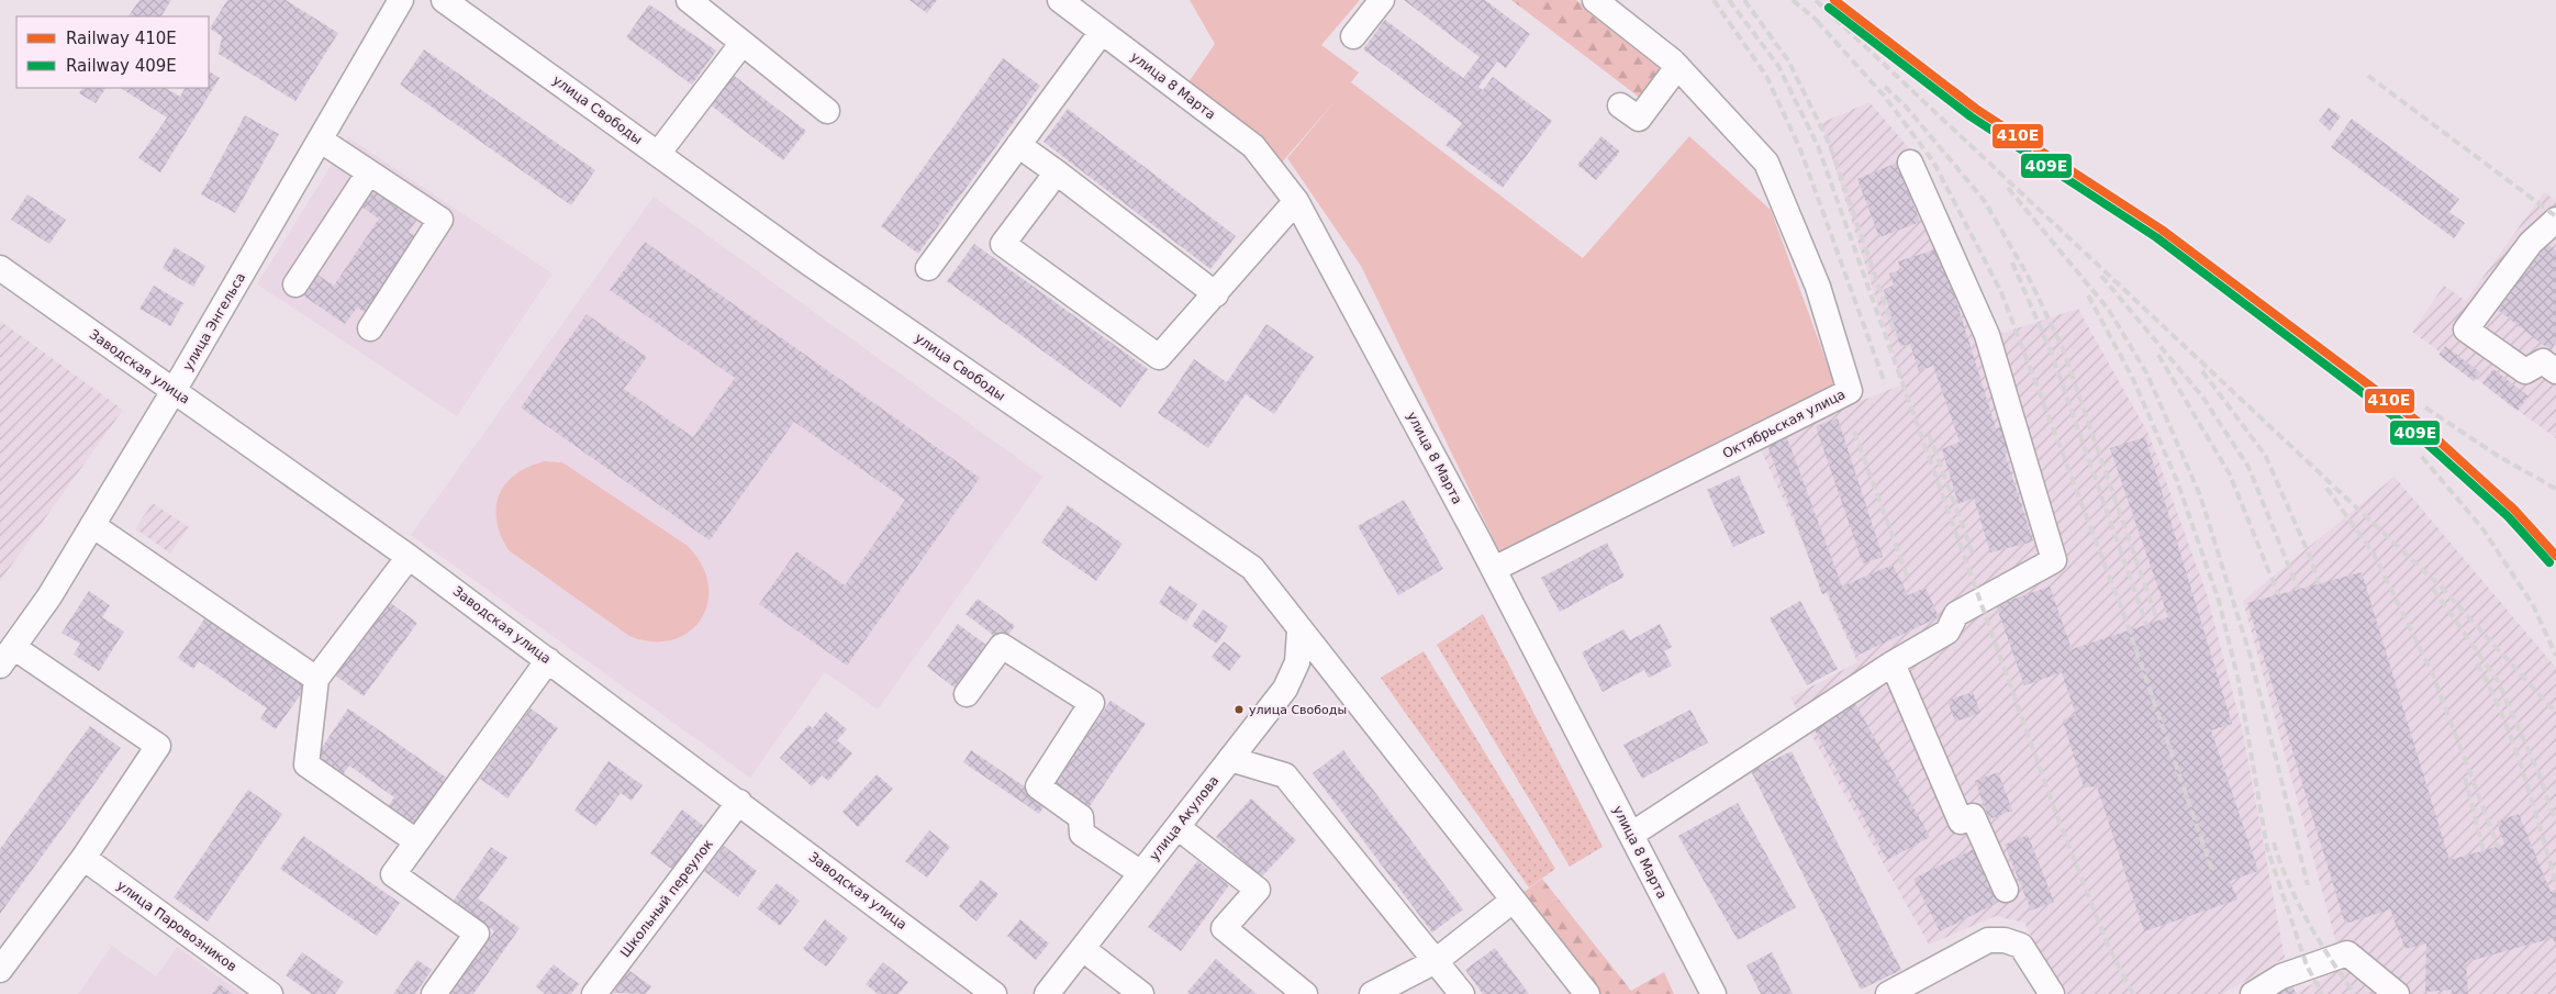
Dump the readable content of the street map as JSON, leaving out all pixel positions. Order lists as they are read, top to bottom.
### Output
{
  "streets": {
    "street": [
      "улица 8 Марта",
      "улица Свободы",
      "улица Энгельса",
      "Заводская улица",
      "Октябрьская улица",
      "улица Акулова",
      "Школьный переулок",
      "улица Паровозников"
    ]
  },
  "crossings": [
    ["улица 8 Марта", "Октябрьская улица"],
    ["улица Свободы", "улица Акулова"],
    ["улица Энгельса", "Заводская улица"],
    ["Заводская улица", "Школьный переулок"]
  ],
  "places": ["улица Свободы"],
  "lines": ["rail line 410E", "rail line 409E"],
  "legend": ["Railway 410E", "Railway 409E"]
}
